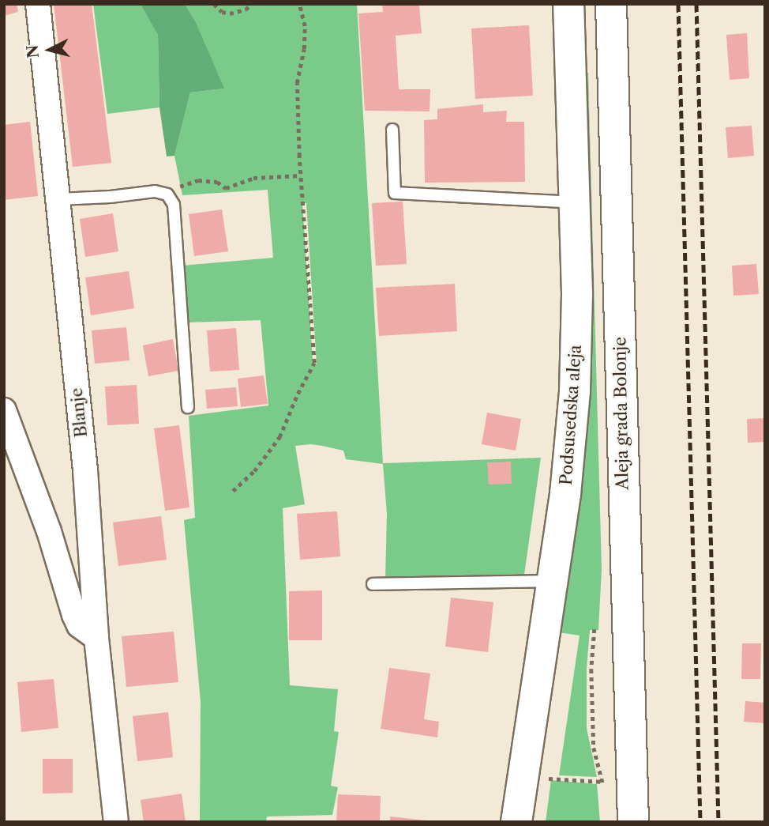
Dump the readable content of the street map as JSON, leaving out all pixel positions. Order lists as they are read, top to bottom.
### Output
{
  "streets": {
    "main road": ["Aleja grada Bolonje", "Podsusedska aleja"],
    "street": ["Blanje"]
  },
  "north": "left"
}
